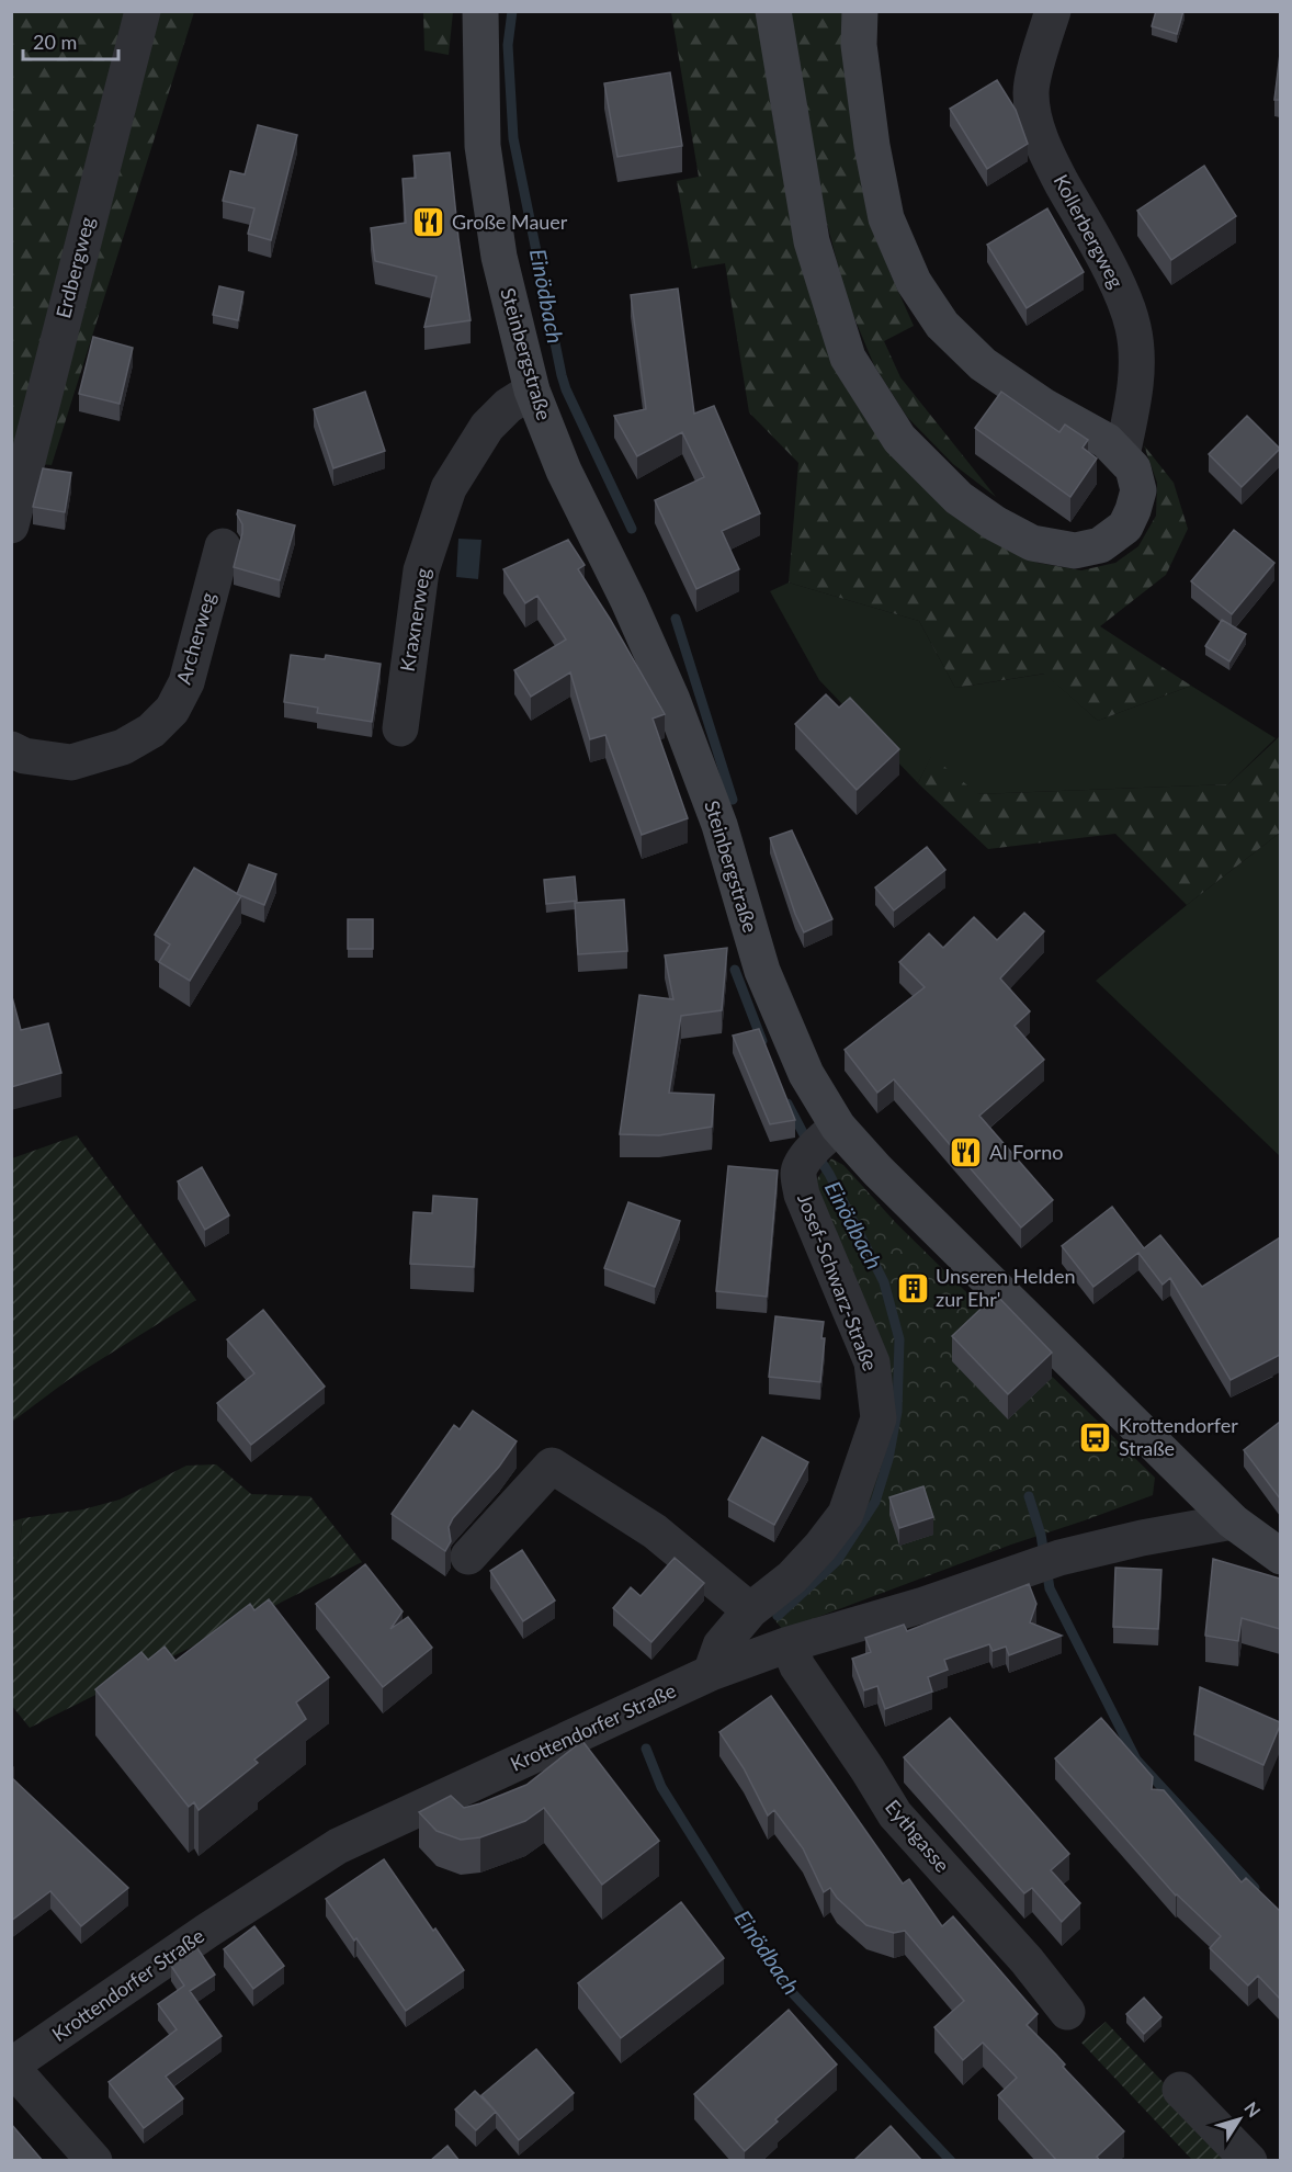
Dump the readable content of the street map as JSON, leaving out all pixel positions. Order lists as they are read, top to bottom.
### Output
{
  "streets": {
    "main road": ["Steinbergstraße"],
    "street": [
      "Kollerbergweg",
      "Erdbergweg",
      "Kraxnerweg",
      "Archerweg",
      "Josef-Schwarz-Straße",
      "Krottendorfer Straße",
      "Eythgasse"
    ]
  },
  "crossings": [
    ["Steinbergstraße", "Kraxnerweg"],
    ["Steinbergstraße", "Josef-Schwarz-Straße"],
    ["Steinbergstraße", "Krottendorfer Straße"],
    ["Josef-Schwarz-Straße", "Krottendorfer Straße"],
    ["Krottendorfer Straße", "Eythgasse"]
  ],
  "water": ["Einödbach"],
  "places": {
    "restaurant": ["Große Mauer", "Al Forno"],
    "building": ["Unseren Helden zur Ehr'"],
    "bus stop": ["Krottendorfer Straße"]
  },
  "scale_bar": "20 m",
  "north": "top right"
}
